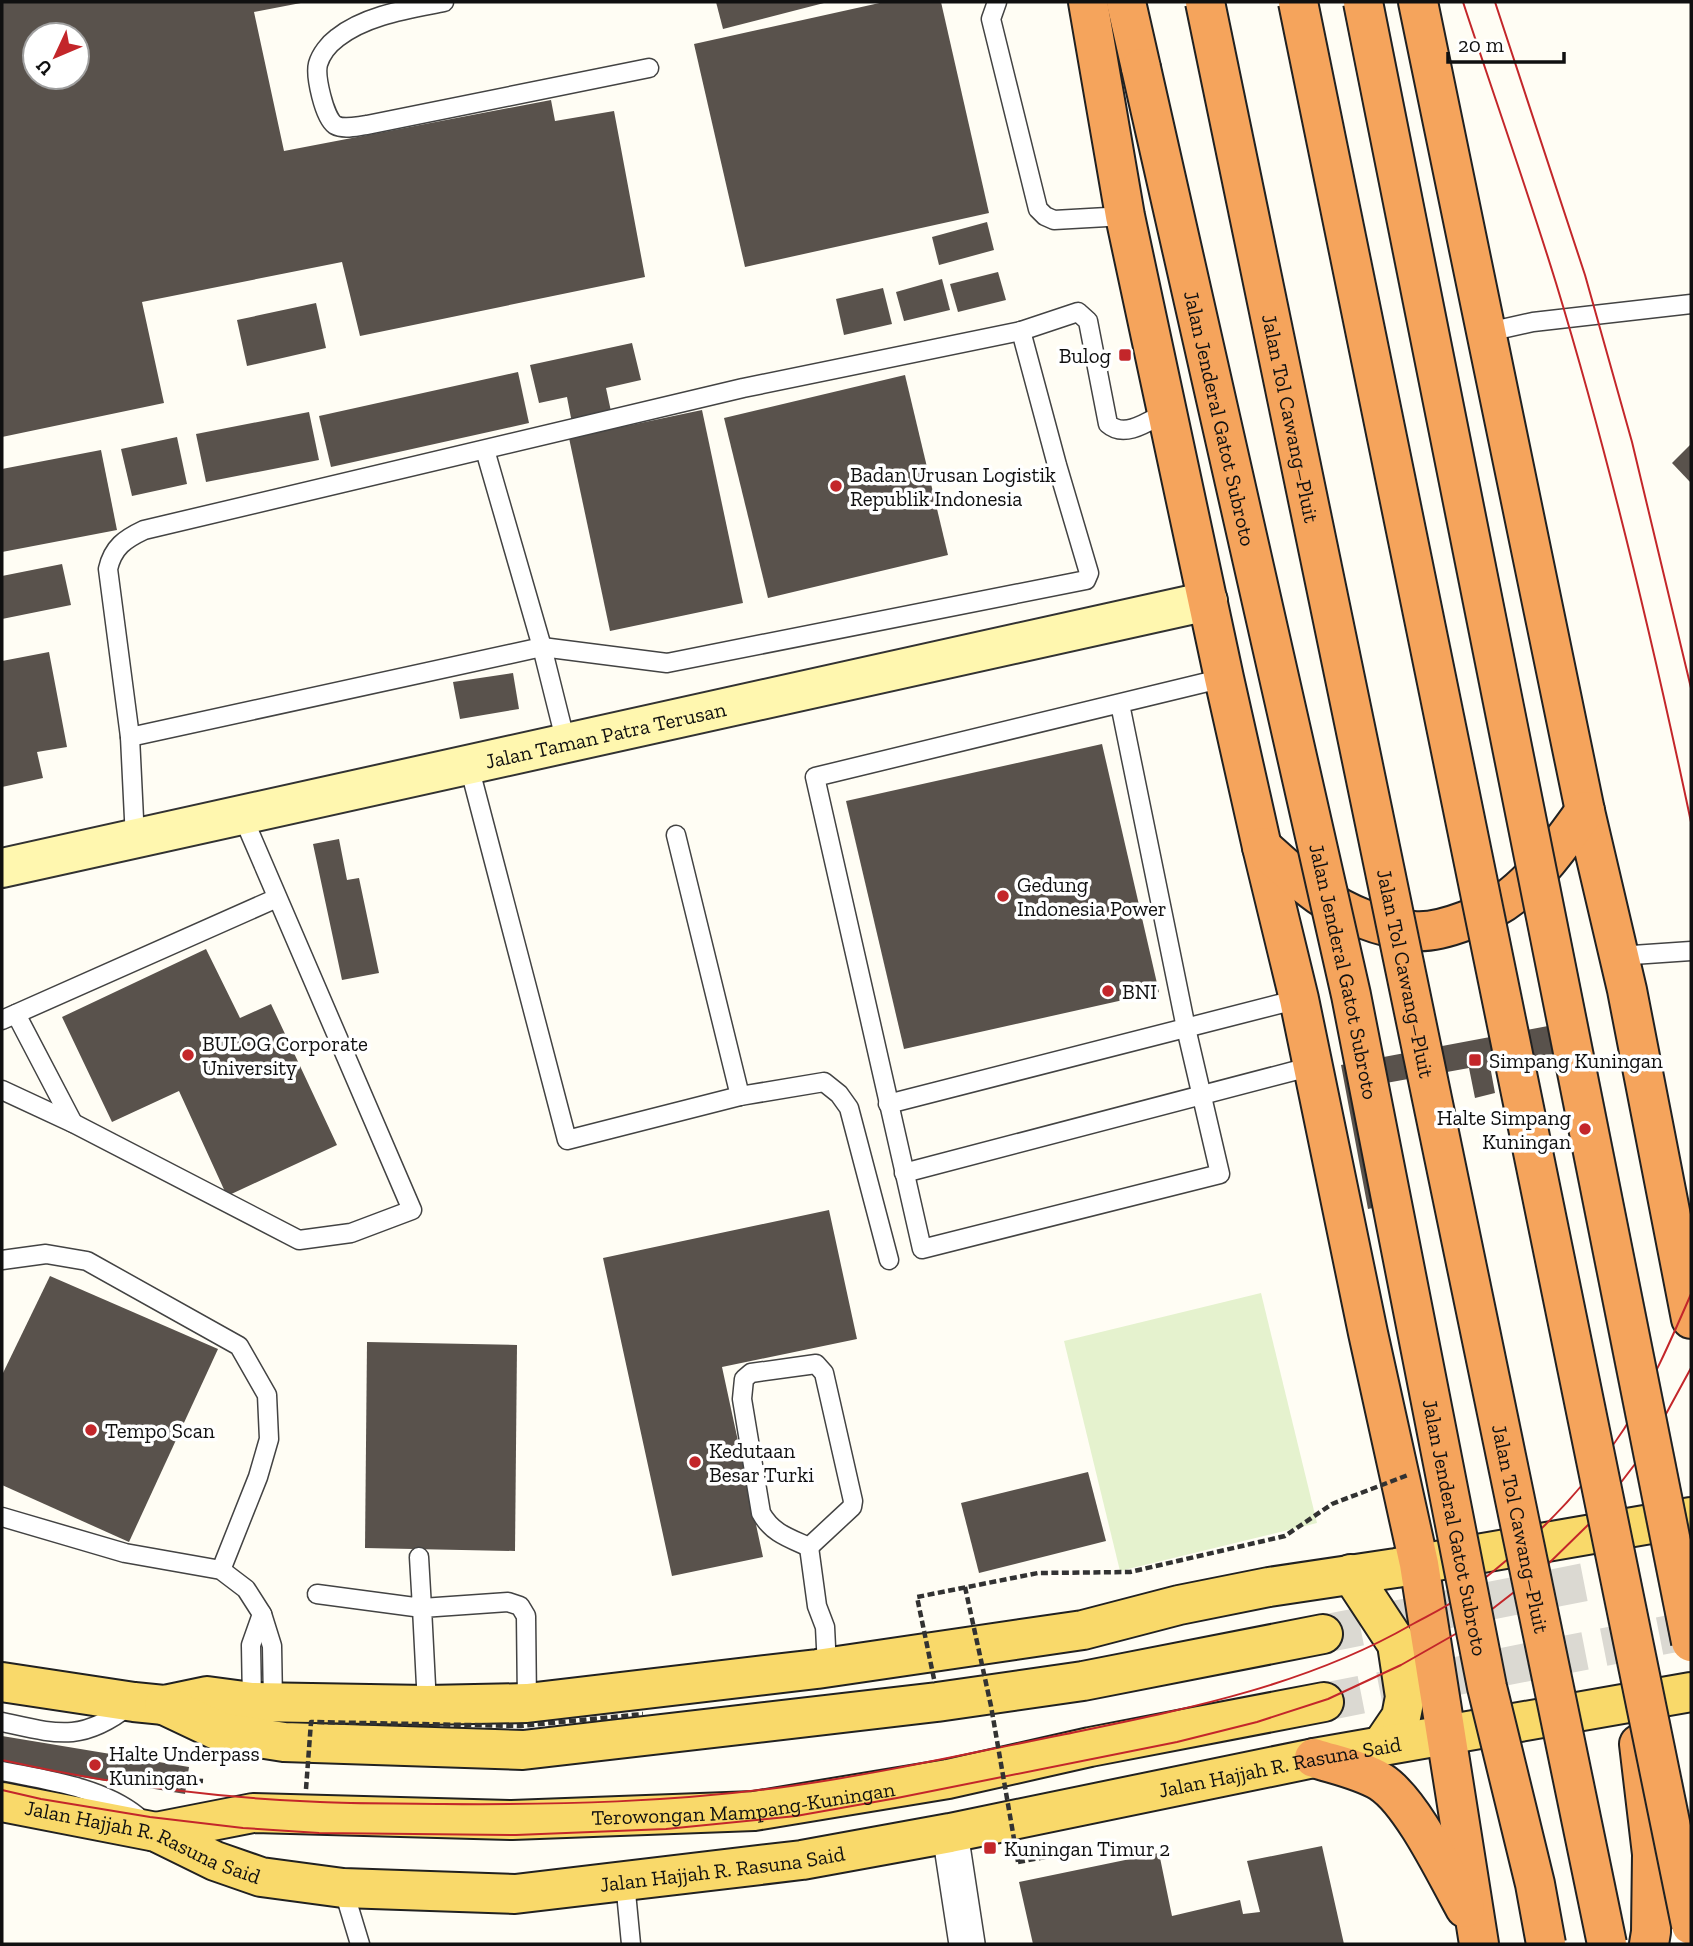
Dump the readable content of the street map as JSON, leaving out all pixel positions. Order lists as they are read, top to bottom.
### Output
{
  "streets": {
    "highway": ["Jalan Jenderal Gatot Subroto", "Jalan Tol Cawang–Pluit"],
    "main road": ["Jalan Hajjah R. Rasuna Said", "Terowongan Mampang-Kuningan"],
    "street": ["Jalan Taman Patra Terusan"]
  },
  "crossings": [
    ["Jalan Jenderal Gatot Subroto", "Jalan Taman Patra Terusan"],
    ["Jalan Jenderal Gatot Subroto", "Jalan Hajjah R. Rasuna Said"],
    ["Jalan Hajjah R. Rasuna Said", "Terowongan Mampang-Kuningan"]
  ],
  "places": {
    "transit": ["Bulog", "Simpang Kuningan", "Kuningan Timur 2"],
    "other": [
      "Badan Urusan Logistik Republik Indonesia",
      "Gedung Indonesia Power",
      "BNI",
      "BULOG Corporate University",
      "Halte Simpang Kuningan",
      "Tempo Scan",
      "Kedutaan Besar Turki",
      "Halte Underpass Kuningan"
    ]
  },
  "scale_bar": "20 m",
  "north": "bottom left"
}
